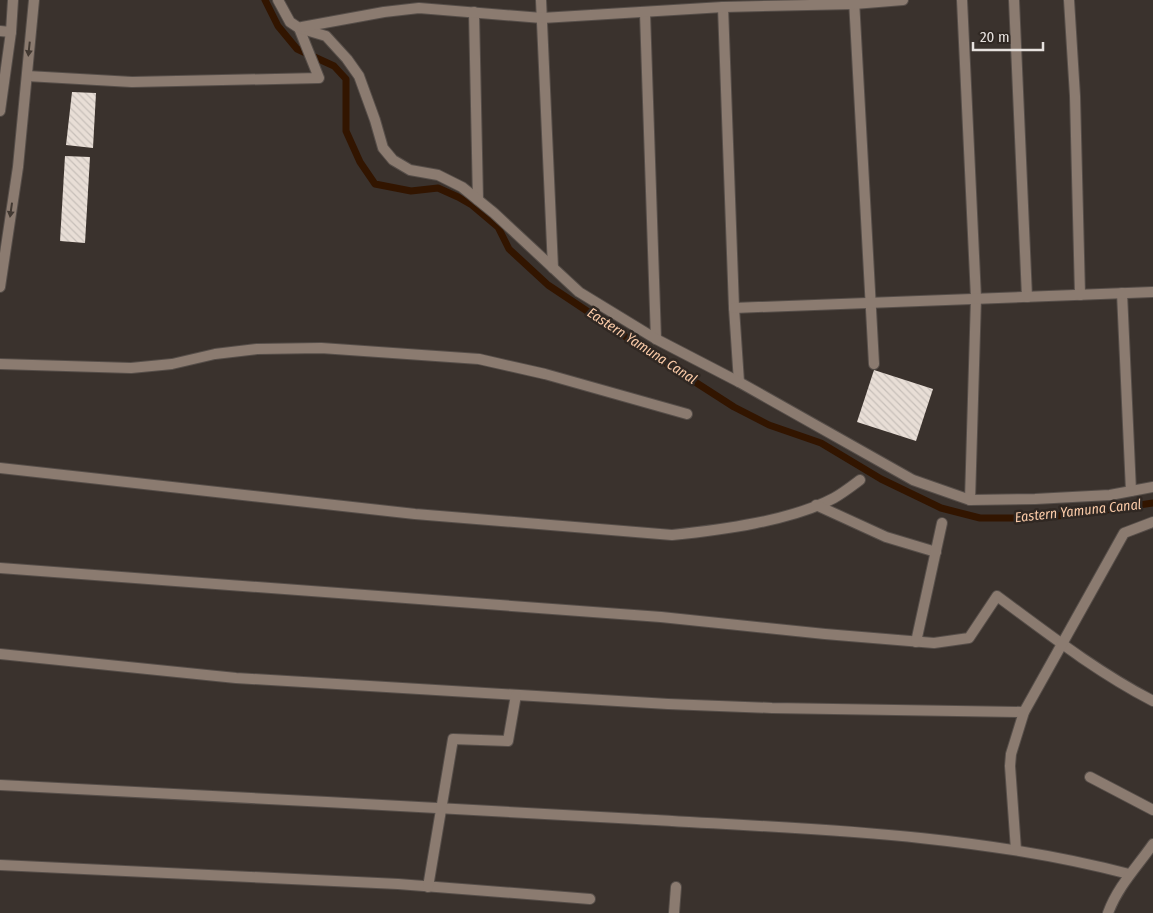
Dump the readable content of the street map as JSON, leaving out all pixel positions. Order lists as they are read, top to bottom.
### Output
{
  "water": ["Eastern Yamuna Canal"],
  "scale_bar": "20 m"
}
